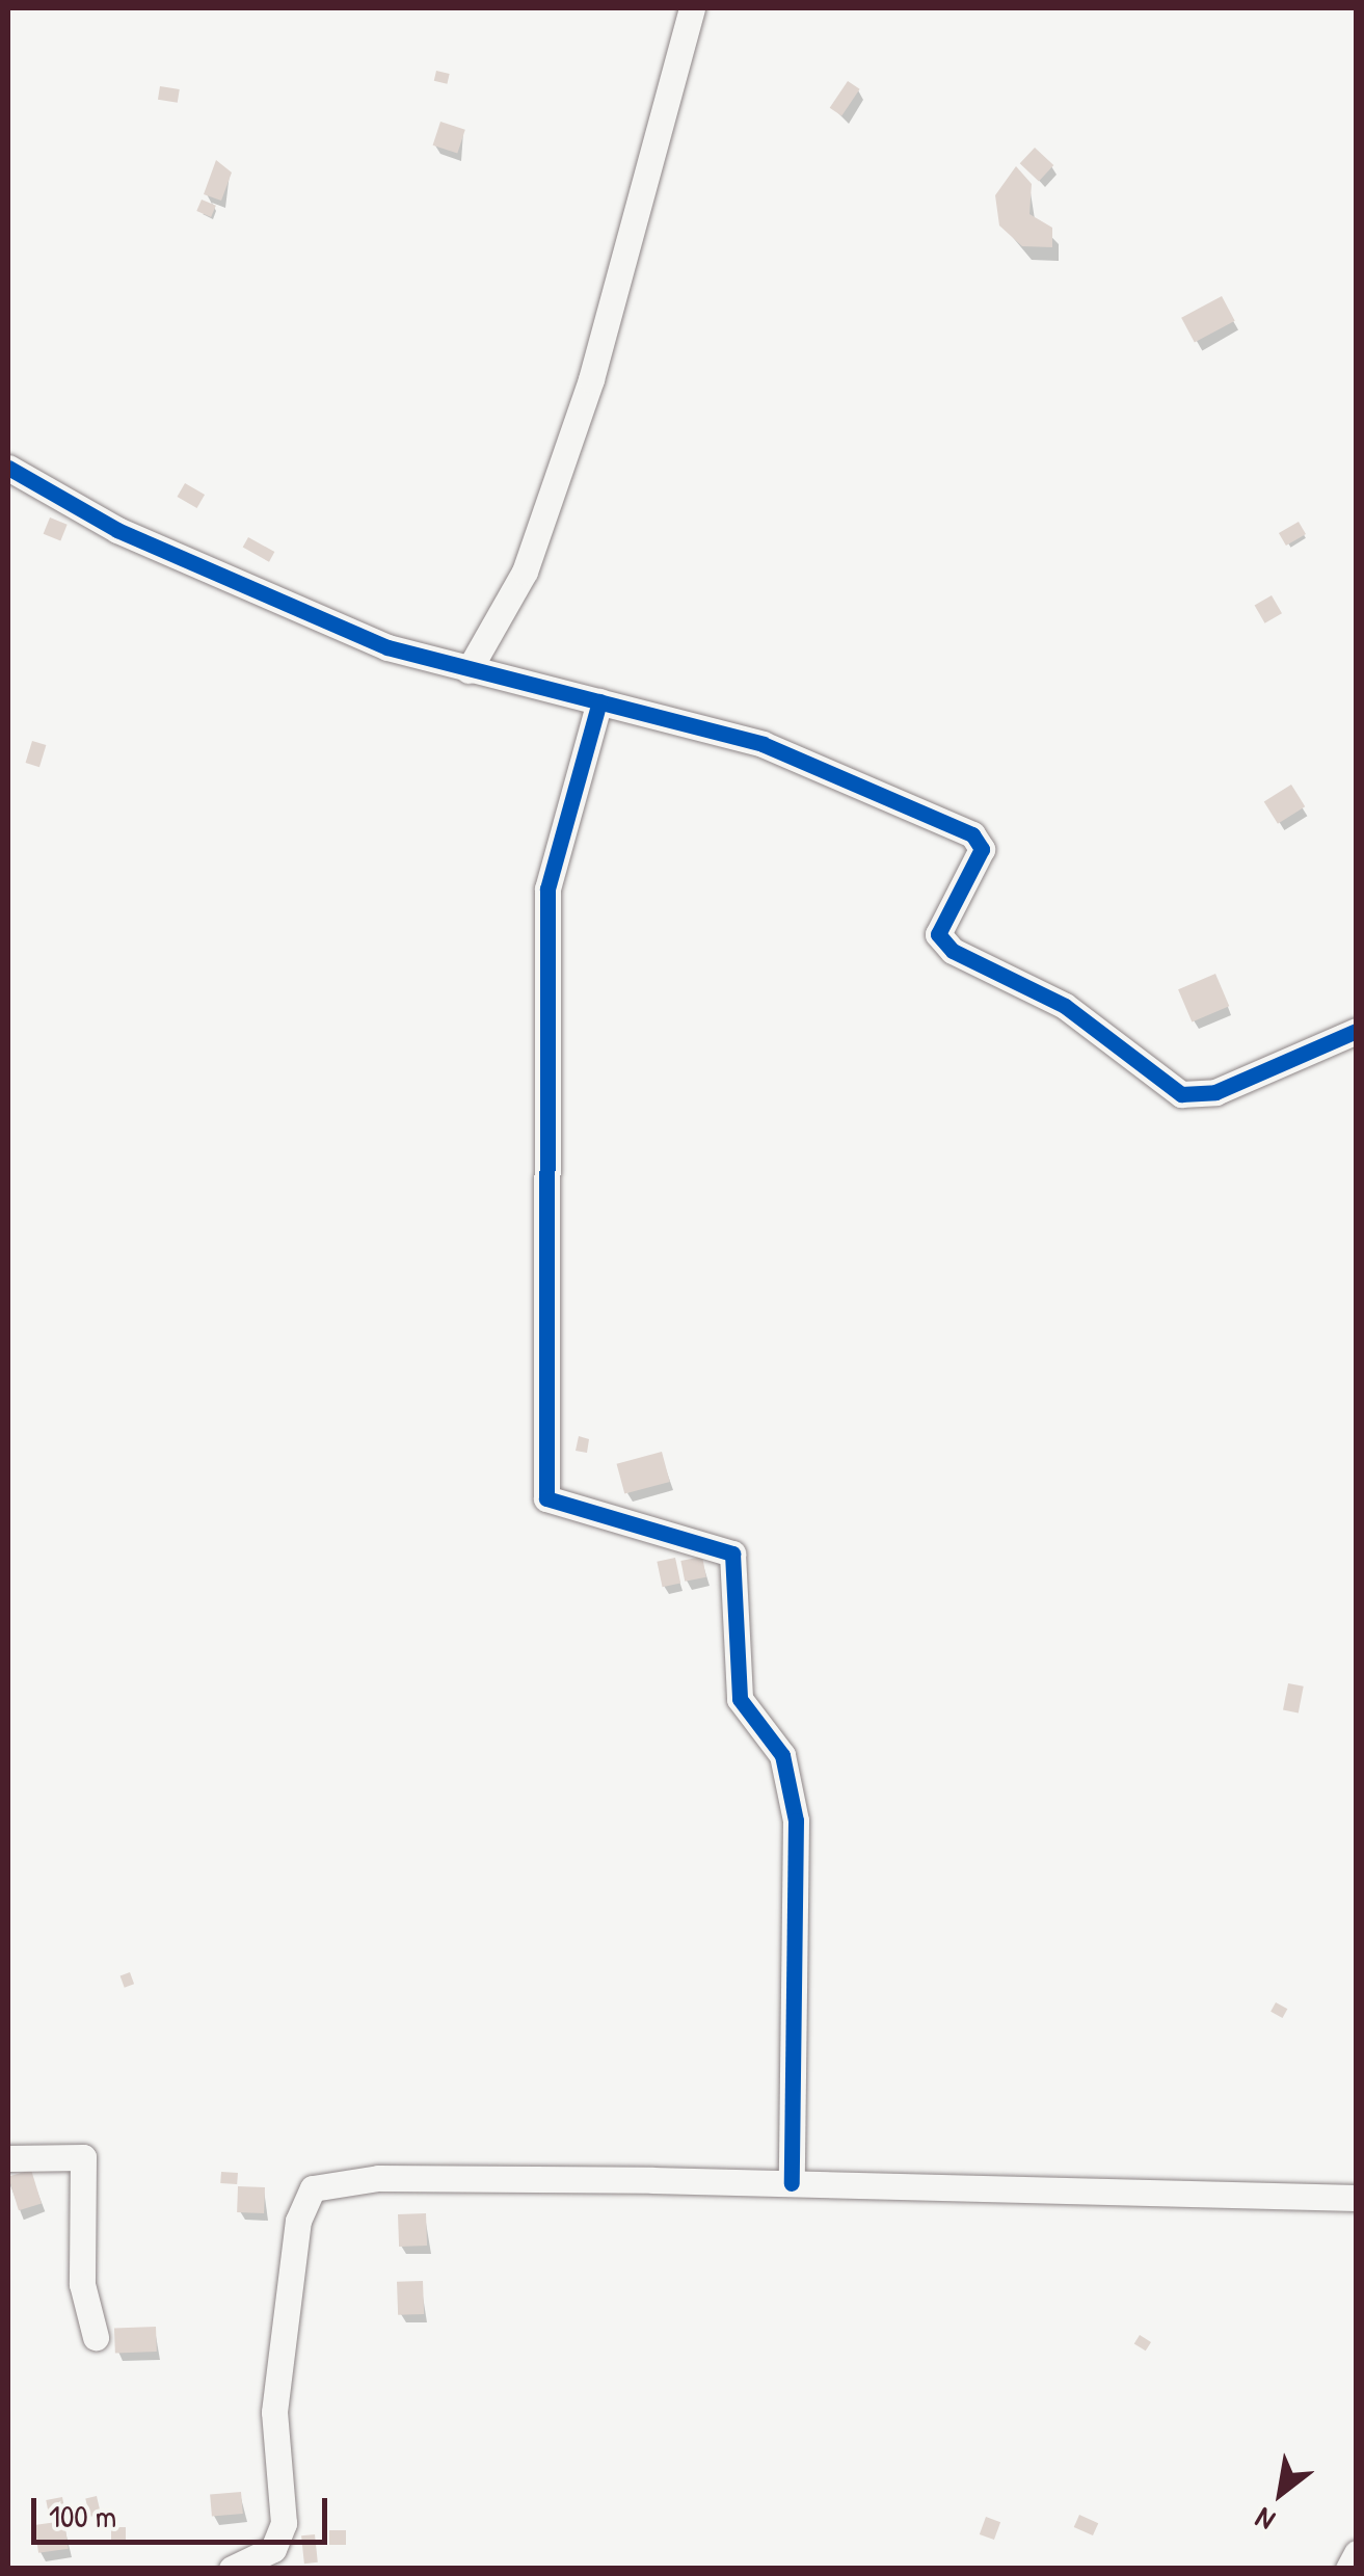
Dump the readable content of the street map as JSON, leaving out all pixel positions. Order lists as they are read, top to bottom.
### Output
{
  "scale_bar": "100 m",
  "north": "bottom left"
}
